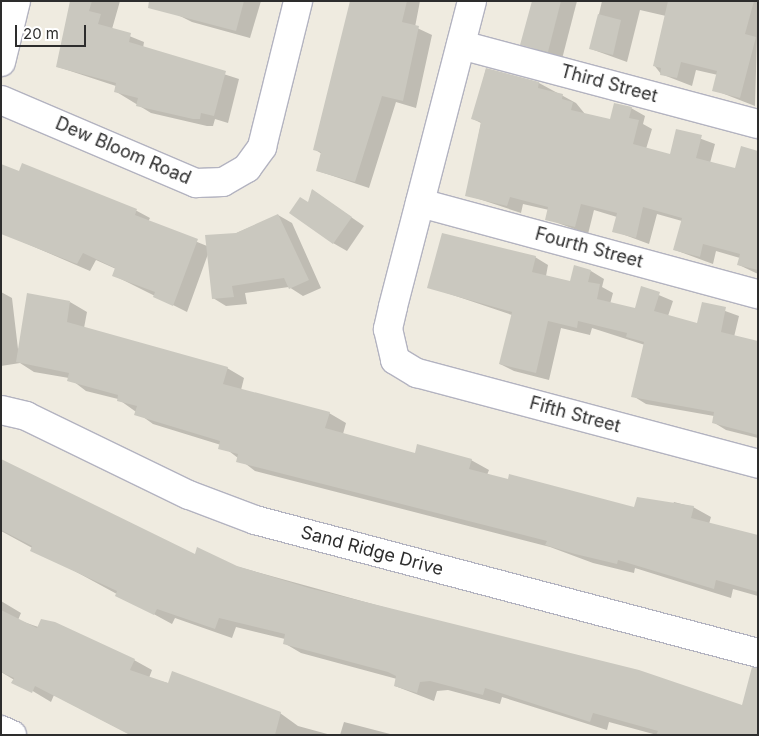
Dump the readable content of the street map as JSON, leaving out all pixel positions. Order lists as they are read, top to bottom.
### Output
{
  "streets": {
    "street": [
      "Third Street",
      "Dew Bloom Road",
      "Fourth Street",
      "Fifth Street",
      "Sand Ridge Drive"
    ]
  },
  "crossings": [
    ["Fourth Street", "Fifth Street"]
  ],
  "scale_bar": "20 m"
}
